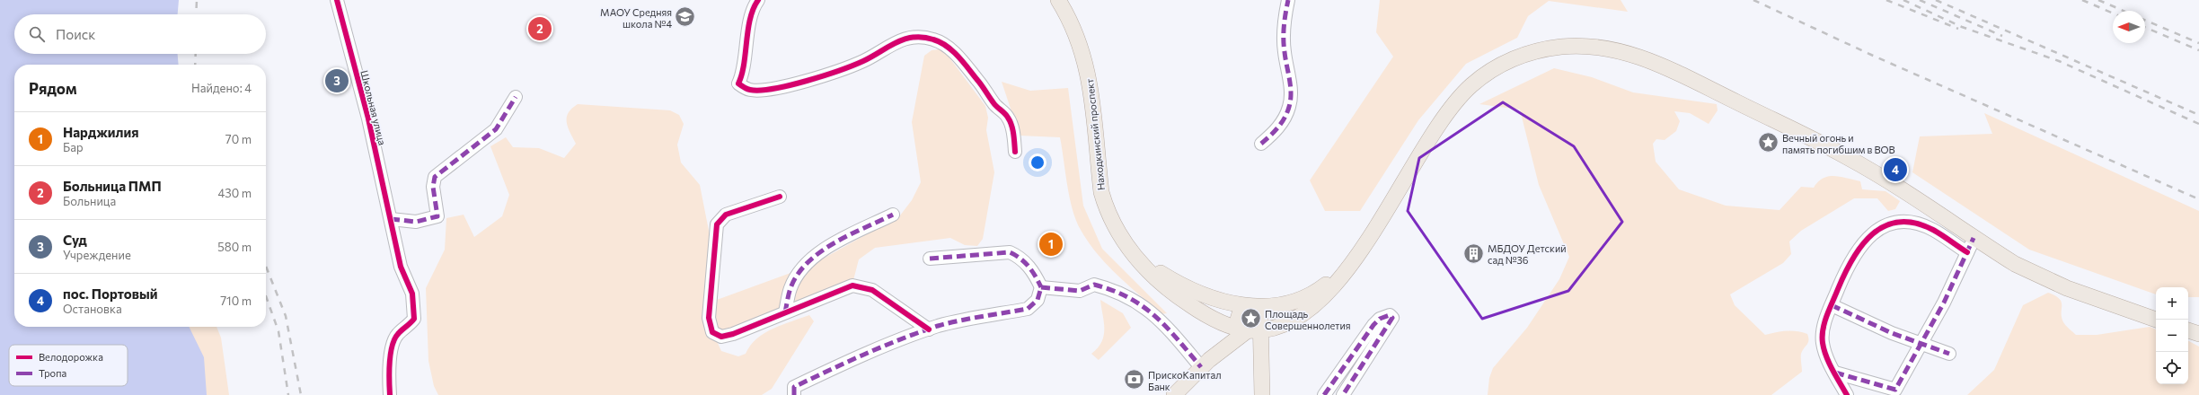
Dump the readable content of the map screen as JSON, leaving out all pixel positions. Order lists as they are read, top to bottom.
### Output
{
  "streets": {
    "main road": ["Находкинский проспект"],
    "street": ["Школьная улица"]
  },
  "places": {
    "school or university": ["МАОУ Средняя школа №4"],
    "place": ["Вечный огонь и память погибшим в ВОВ", "Площадь Совершеннолетия"],
    "building": ["МБДОУ Детский сад №36"],
    "bank": ["ПрискоКапитал Банк"]
  },
  "legend": ["Велодорожка", "Тропа"],
  "north": "left",
  "page": {
    "search": "Поиск",
    "pins": [
      "2",
      "3",
      "4",
      "1"
    ],
    "heading": ["Рядом", "Найдено: 4"],
    "list": [
      {
        "mark": "1",
        "name": "Нарджилия",
        "note": "Бар",
        "value": "70 m"
      },
      {
        "mark": "2",
        "name": "Больница ПМП",
        "note": "Больница",
        "value": "430 m"
      },
      {
        "mark": "3",
        "name": "Суд",
        "note": "Учреждение",
        "value": "580 m"
      },
      {
        "mark": "4",
        "name": "пос. Портовый",
        "note": "Остановка",
        "value": "710 m"
      }
    ],
    "map_buttons": ["+", "−"]
  }
}
